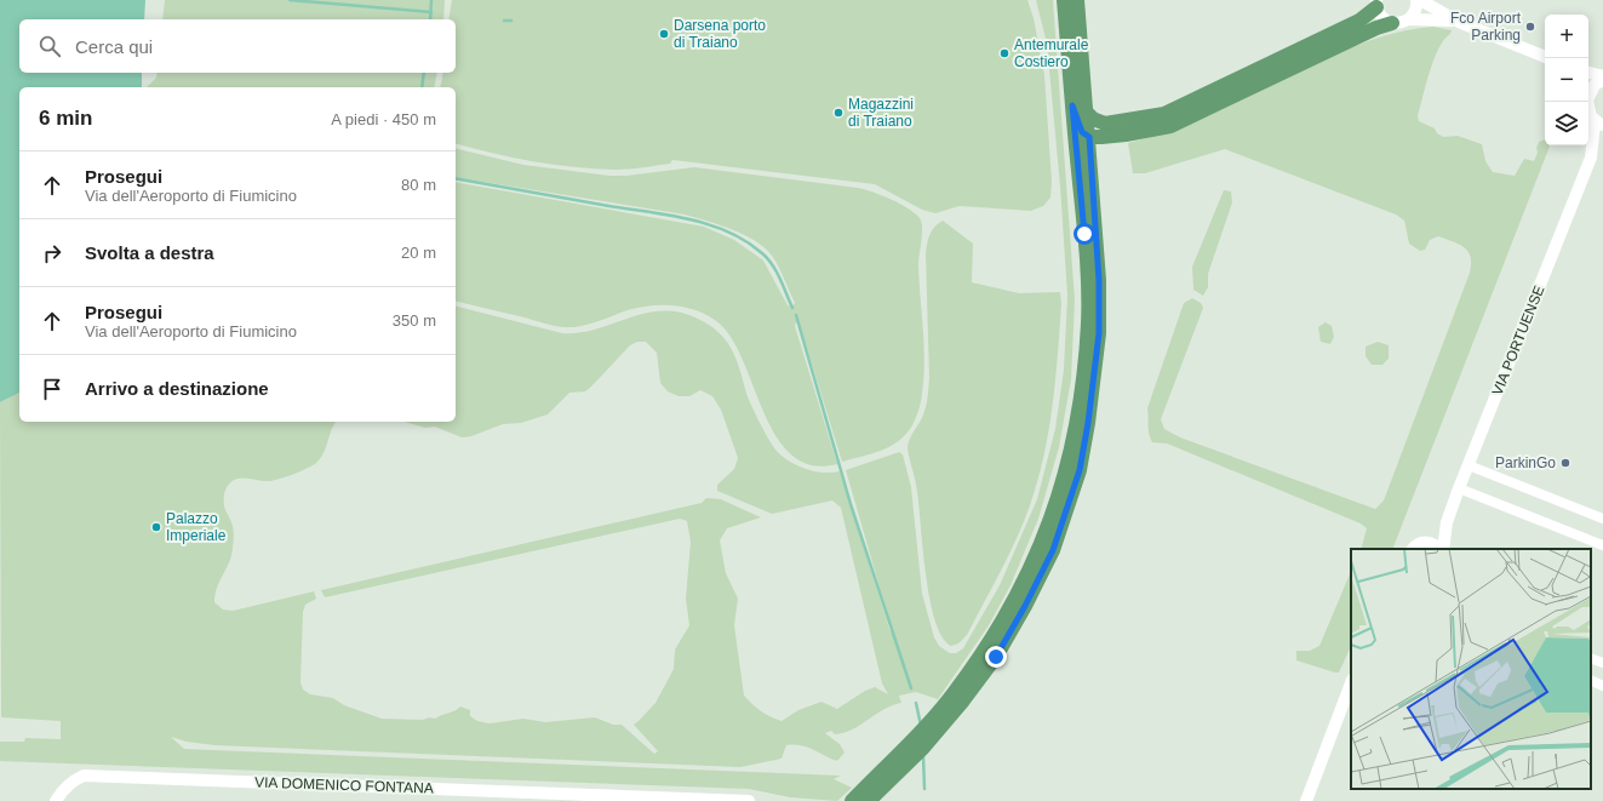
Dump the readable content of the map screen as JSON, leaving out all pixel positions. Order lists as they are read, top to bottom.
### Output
{
  "streets": {
    "street": ["VIA PORTUENSE", "VIA DOMENICO FONTANA"]
  },
  "places": [
    "Fco Airport Parking",
    "Darsena porto di Traiano",
    "Antemurale Costiero",
    "Magazzini di Traiano",
    "ParkinGo",
    "Palazzo Imperiale"
  ],
  "page": {
    "map_buttons": ["+", "−"],
    "search": "Cerca qui",
    "heading": ["6 min", "A piedi · 450 m"],
    "list": [
      ["Prosegui", "Via dell'Aeroporto di Fiumicino", "80 m"],
      ["Svolta a destra", "20 m"],
      ["Prosegui", "Via dell'Aeroporto di Fiumicino", "350 m"],
      "Arrivo a destinazione"
    ]
  }
}
